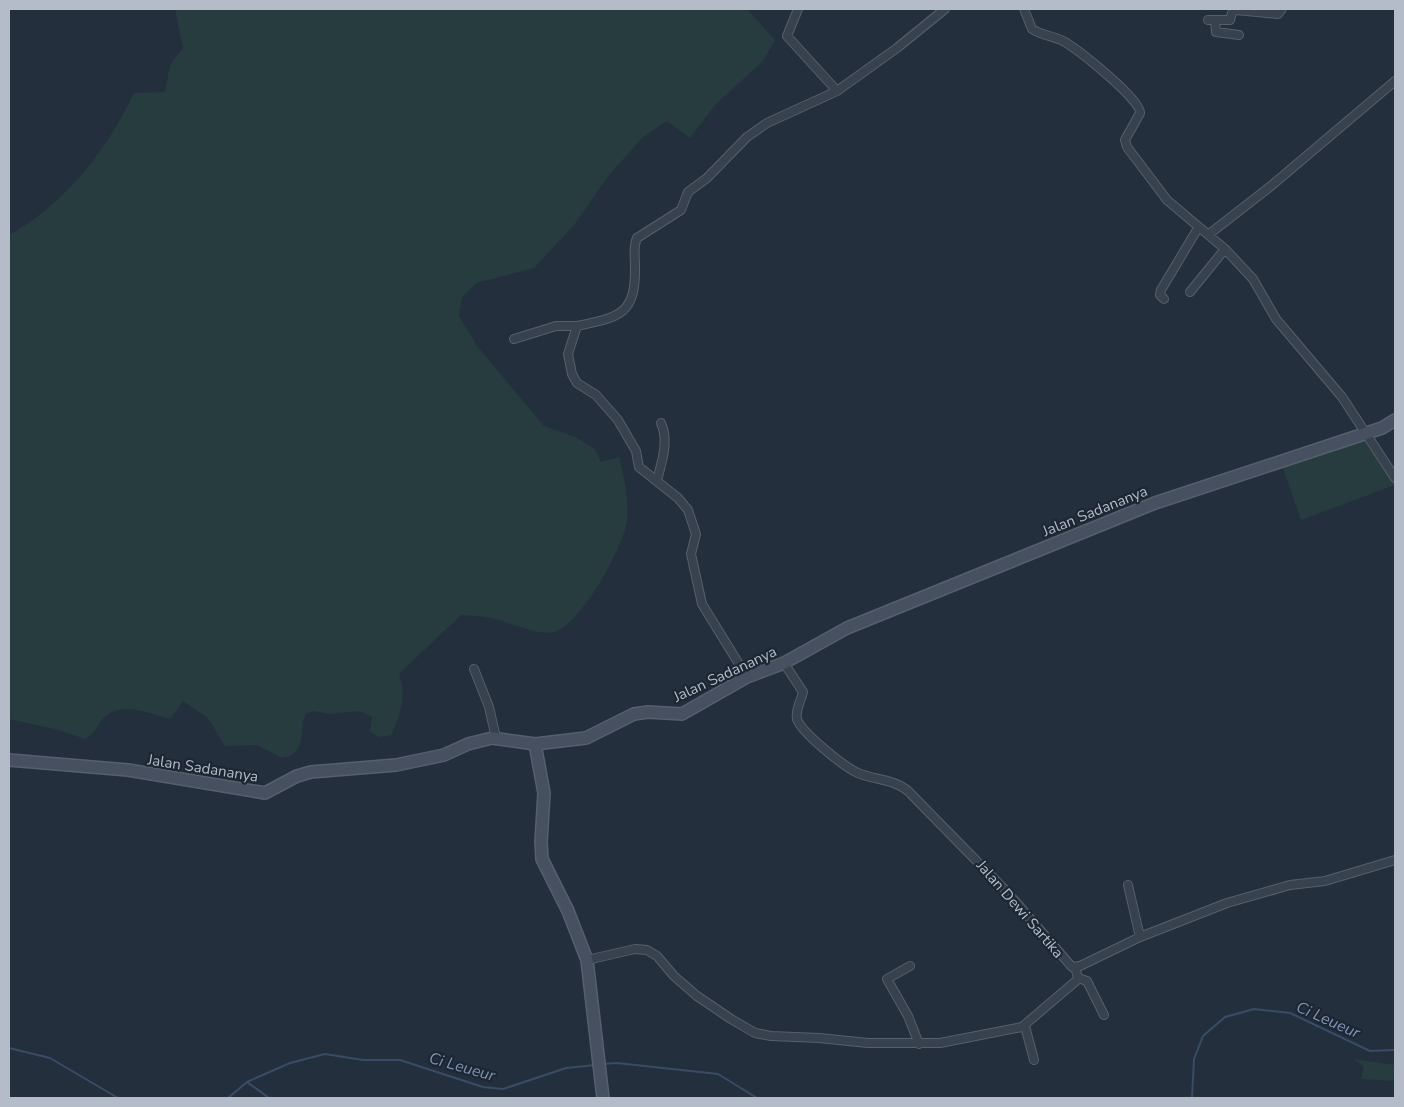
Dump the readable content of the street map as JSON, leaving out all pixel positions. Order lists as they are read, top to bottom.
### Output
{
  "streets": {
    "street": ["Jalan Sadananya", "Jalan Dewi Sartika"]
  },
  "crossings": [
    ["Jalan Sadananya", "Jalan Dewi Sartika"]
  ],
  "water": ["Ci Leueur"]
}
